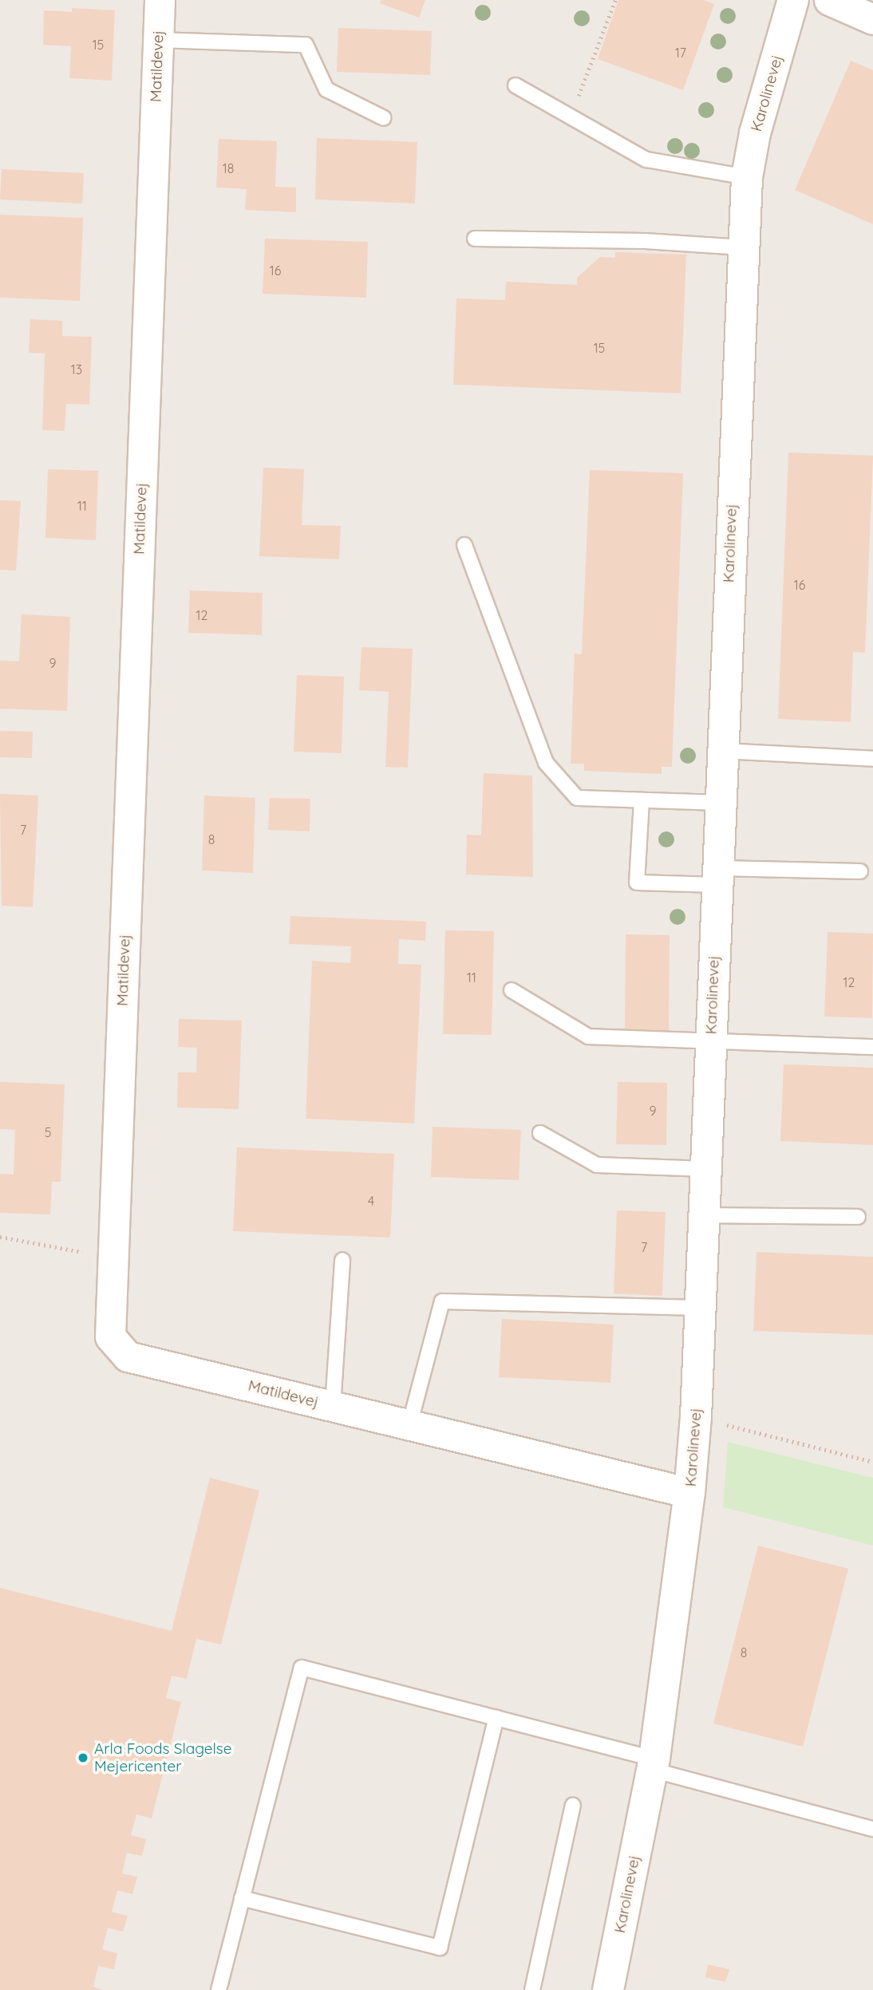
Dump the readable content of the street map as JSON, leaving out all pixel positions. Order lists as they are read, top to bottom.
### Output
{
  "streets": {
    "street": ["Matildevej", "Karolinevej"]
  },
  "crossings": [
    ["Matildevej", "Karolinevej"]
  ],
  "places": ["Arla Foods Slagelse Mejericenter"],
  "house_numbers": [
    "15",
    "17",
    "18",
    "16",
    "15",
    "13",
    "11",
    "16",
    "12",
    "9",
    "7",
    "8",
    "11",
    "12",
    "9",
    "5",
    "4",
    "7",
    "8"
  ]
}
